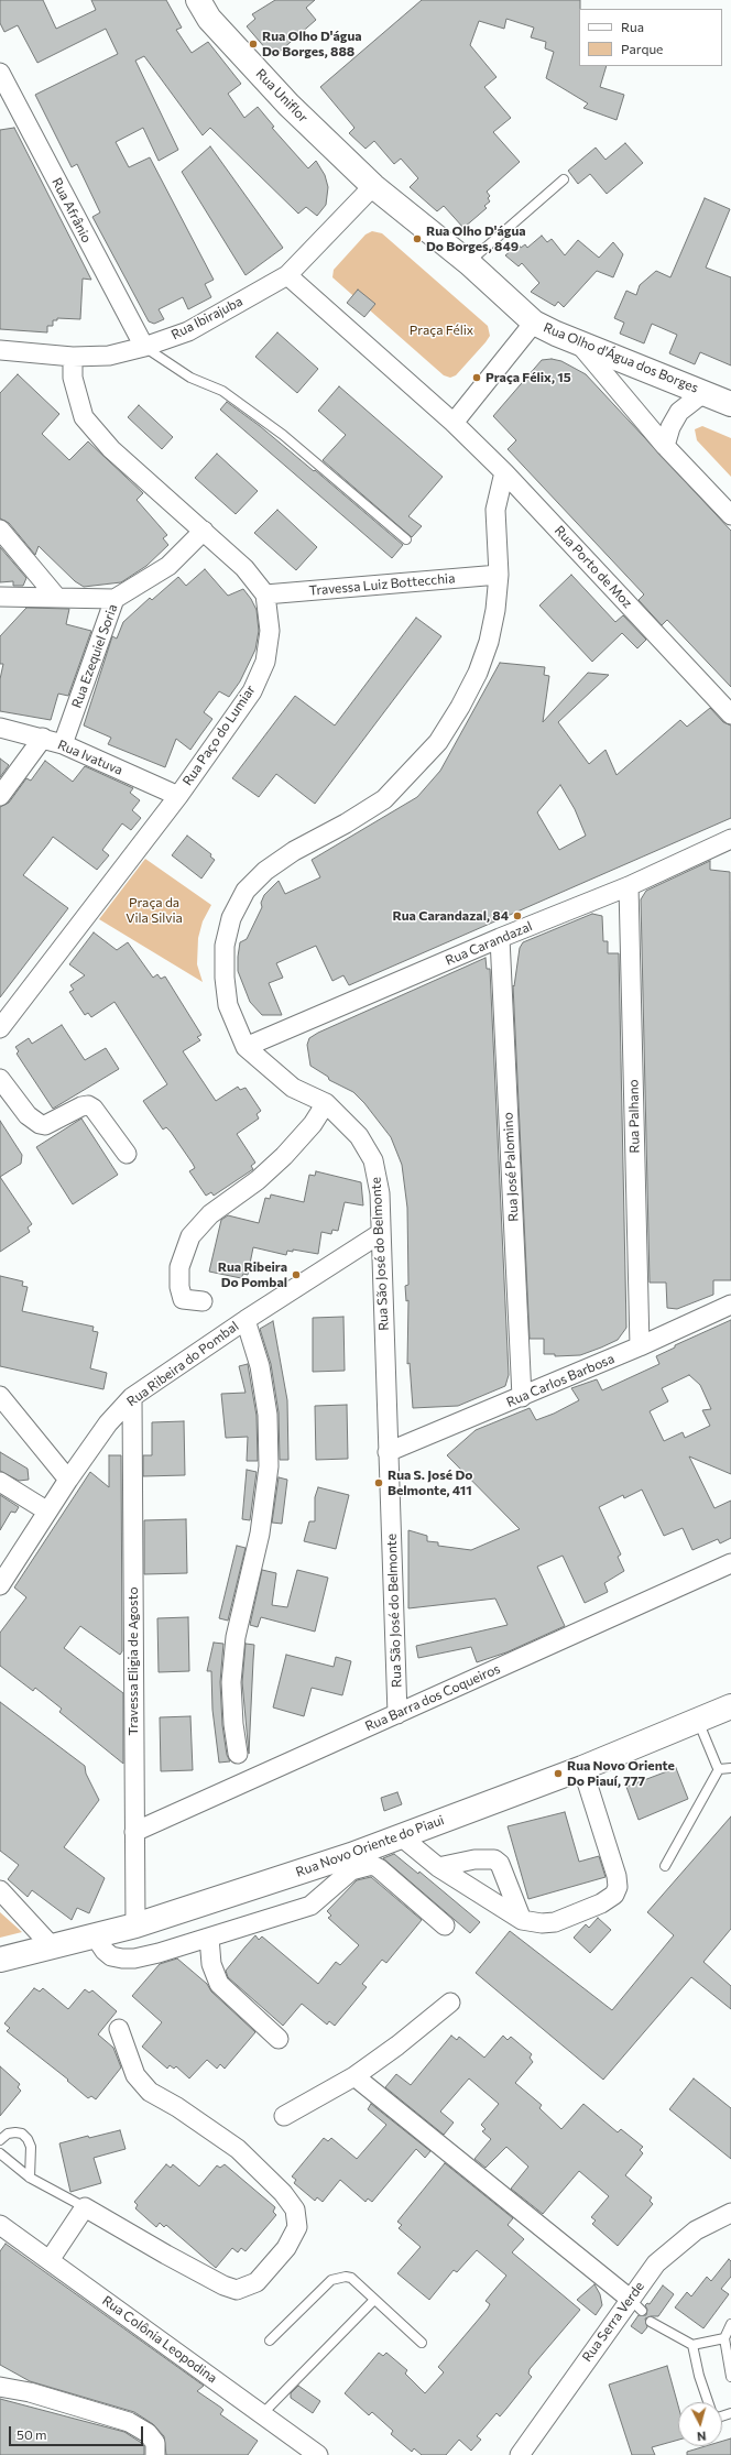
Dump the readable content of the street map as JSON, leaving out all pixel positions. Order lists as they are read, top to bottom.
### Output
{
  "streets": {
    "street": [
      "Rua Uniflor",
      "Rua Afrânio",
      "Rua Ibirajuba",
      "Rua Olho d'Água dos Borges",
      "Rua Porto de Moz",
      "Travessa Luiz Bottecchia",
      "Rua Ezequiel Soria",
      "Rua Paço do Lumiar",
      "Rua Ivatuva",
      "Rua Carandazal",
      "Rua Palhano",
      "Rua José Palomino",
      "Rua São José do Belmonte",
      "Rua Ribeira do Pombal",
      "Rua Carlos Barbosa",
      "Travessa Eligia de Agosto",
      "Rua Barra dos Coqueiros",
      "Rua Novo Oriente do Piaui",
      "Rua Serra Verde",
      "Rua Colônia Leopodina"
    ]
  },
  "crossings": [
    ["Rua Uniflor", "Rua Ibirajuba"],
    ["Rua Uniflor", "Rua Olho d'Água dos Borges"],
    ["Rua Afrânio", "Rua Ibirajuba"],
    ["Rua Ibirajuba", "Rua Olho d'Água dos Borges"],
    ["Rua Porto de Moz", "Rua São José do Belmonte"],
    ["Travessa Luiz Bottecchia", "Rua Paço do Lumiar"],
    ["Travessa Luiz Bottecchia", "Rua São José do Belmonte"],
    ["Rua Ezequiel Soria", "Rua Ivatuva"],
    ["Rua Paço do Lumiar", "Rua Ivatuva"],
    ["Rua Carandazal", "Rua Palhano"],
    ["Rua Carandazal", "Rua José Palomino"],
    ["Rua Carandazal", "Rua São José do Belmonte"],
    ["Rua Palhano", "Rua Carlos Barbosa"],
    ["Rua José Palomino", "Rua Carlos Barbosa"],
    ["Rua São José do Belmonte", "Rua Ribeira do Pombal"],
    ["Rua São José do Belmonte", "Rua Carlos Barbosa"],
    ["Rua São José do Belmonte", "Rua Barra dos Coqueiros"],
    ["Rua Ribeira do Pombal", "Travessa Eligia de Agosto"],
    ["Travessa Eligia de Agosto", "Rua Barra dos Coqueiros"],
    ["Travessa Eligia de Agosto", "Rua Novo Oriente do Piaui"]
  ],
  "parks": ["Praça Félix", "Praça da Vila Silvia"],
  "places": [
    "Rua Olho D'água Do Borges, 888",
    "Rua Olho D'água Do Borges, 849",
    "Praça Félix, 15",
    "Rua Carandazal, 84",
    "Rua Ribeira Do Pombal",
    "Rua S. José Do Belmonte, 411",
    "Rua Novo Oriente Do Piauí, 777"
  ],
  "legend": ["Rua", "Parque"],
  "scale_bar": "50 m",
  "north": "bottom"
}
